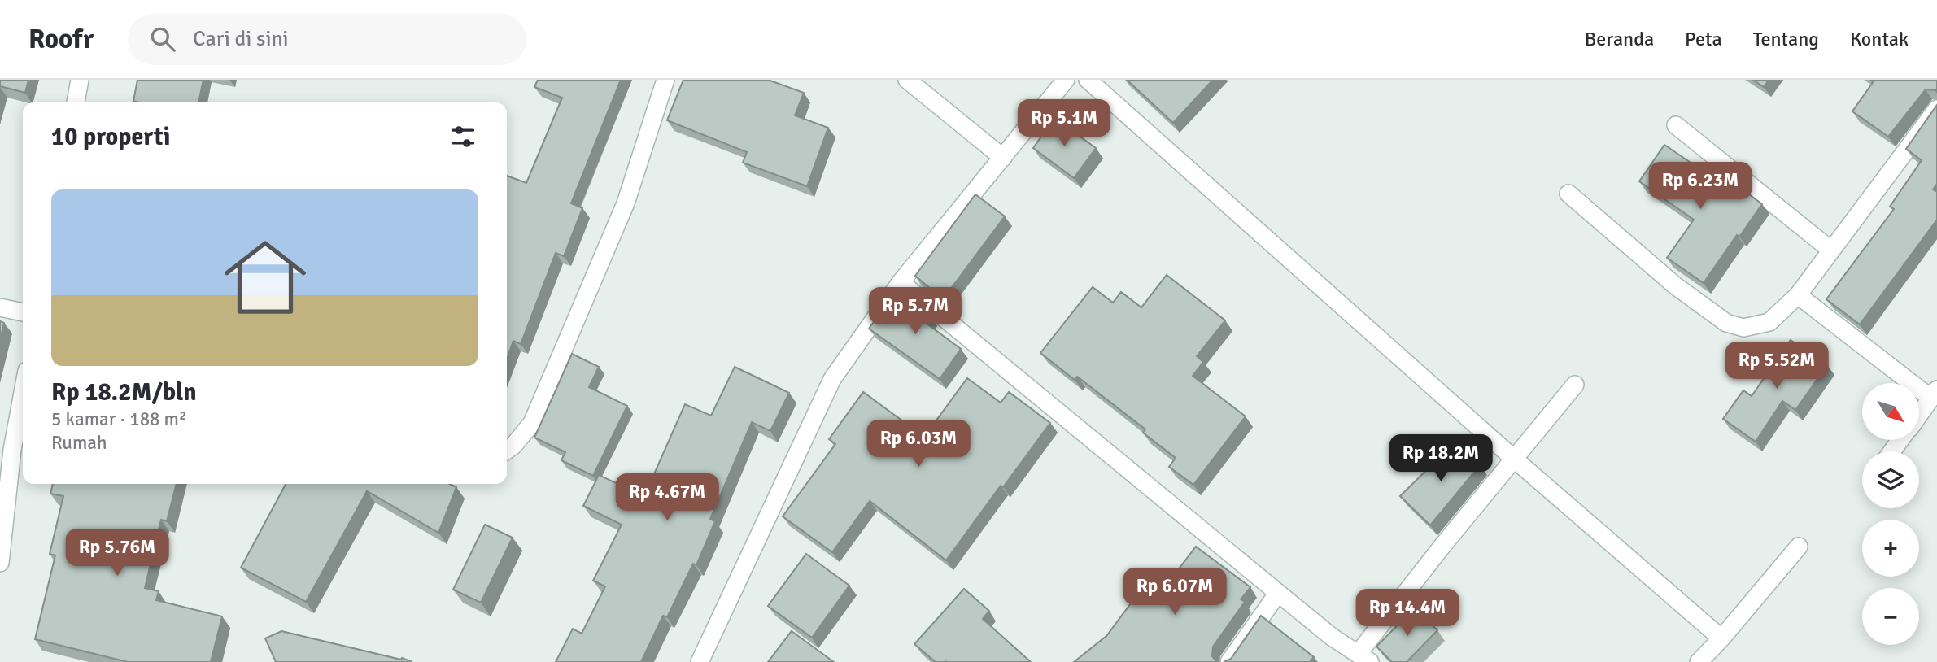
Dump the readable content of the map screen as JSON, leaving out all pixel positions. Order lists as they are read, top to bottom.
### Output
{
  "north": "bottom right",
  "page": {
    "header": "Roofr",
    "search": "Cari di sini",
    "nav": [
      "Beranda",
      "Peta",
      "Tentang",
      "Kontak"
    ],
    "price": [
      "Rp 5.1M",
      "Rp 6.23M",
      "Rp 5.7M",
      "Rp 5.52M",
      "Rp 6.03M",
      "Rp 18.2M",
      "Rp 4.67M",
      "Rp 5.76M",
      "Rp 6.07M",
      "Rp 14.4M"
    ],
    "heading": "10 properti",
    "list": [
      {
        "name": "Rp 18.2M/bln",
        "note": "5 kamar · 188 m² · Rumah"
      }
    ],
    "map_buttons": ["+", "−"]
  }
}
